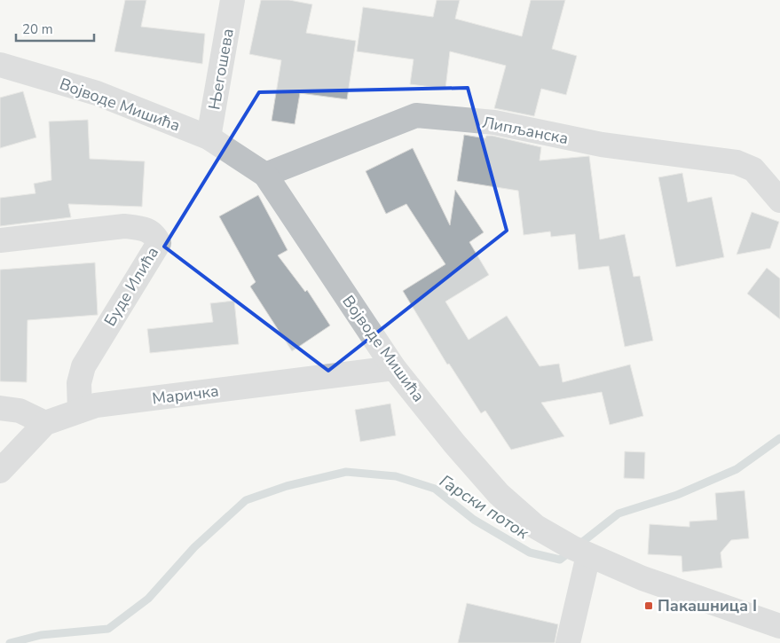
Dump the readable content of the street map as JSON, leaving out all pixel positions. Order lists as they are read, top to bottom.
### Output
{
  "streets": {
    "street": [
      "Његошева",
      "Војводе Мишића",
      "Липљанска",
      "Буде Илића",
      "Маричка"
    ]
  },
  "crossings": [
    ["Његошева", "Војводе Мишића"],
    ["Војводе Мишића", "Липљанска"],
    ["Војводе Мишића", "Маричка"],
    ["Буде Илића", "Маричка"]
  ],
  "water": ["Гарски поток"],
  "places": {
    "transit": ["Пакашница I"]
  },
  "scale_bar": "20 m"
}
